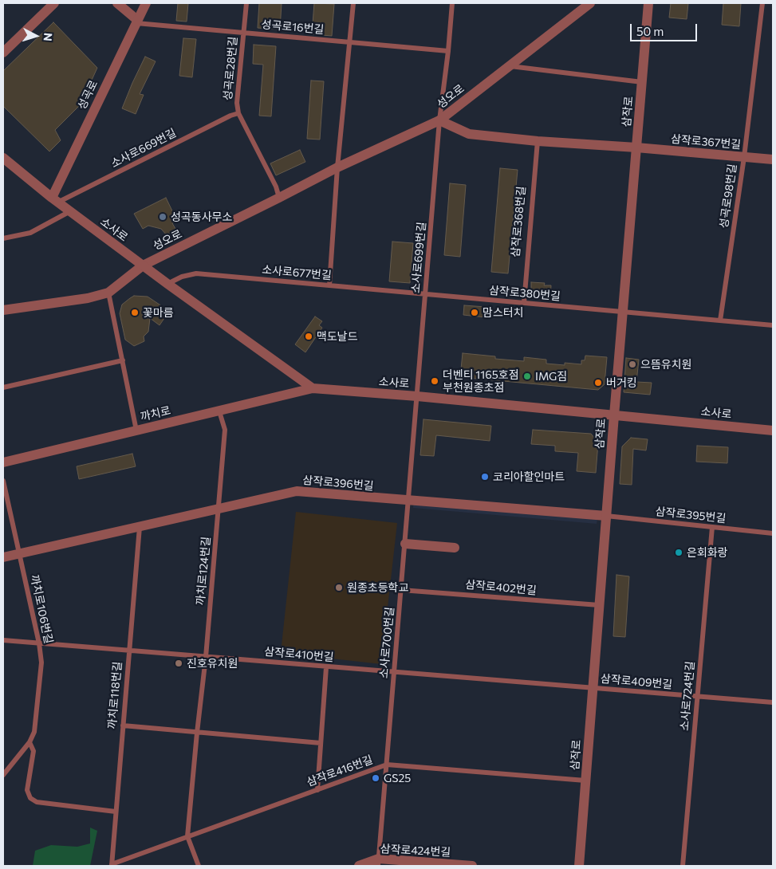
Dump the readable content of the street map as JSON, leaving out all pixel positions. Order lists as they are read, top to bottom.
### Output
{
  "streets": {
    "street": [
      "성곡로",
      "성오로",
      "삼작로",
      "삼작로367번길",
      "소사로",
      "까치로",
      "삼작로396번길",
      "삼작로424번길"
    ],
    "lane": [
      "성곡로16번길",
      "성곡로28번길",
      "소사로669번길",
      "성곡로98번길",
      "삼작로368번길",
      "소사로699번길",
      "소사로677번길",
      "삼작로380번길",
      "삼작로395번길",
      "까치로124번길",
      "삼작로402번길",
      "까치로106번길",
      "소사로700번길",
      "삼작로410번길",
      "삼작로409번길",
      "까치로118번길",
      "소사로724번길",
      "삼작로416번길"
    ]
  },
  "crossings": [
    ["성곡로16번길", "성곡로28번길"],
    ["성곡로16번길", "성곡로"],
    ["성곡로16번길", "소사로699번길"],
    ["성곡로28번길", "성오로"],
    ["성곡로28번길", "소사로669번길"],
    ["성곡로", "소사로669번길"],
    ["성곡로", "소사로"],
    ["성오로", "소사로"],
    ["성오로", "소사로699번길"],
    ["삼작로", "삼작로367번길"],
    ["삼작로", "소사로"],
    ["삼작로", "삼작로380번길"],
    ["삼작로", "삼작로396번길"],
    ["삼작로", "삼작로395번길"],
    ["삼작로", "삼작로402번길"],
    ["삼작로", "삼작로410번길"],
    ["삼작로", "삼작로409번길"],
    ["삼작로", "삼작로416번길"],
    ["삼작로367번길", "성곡로98번길"],
    ["소사로669번길", "소사로"],
    ["성곡로98번길", "삼작로380번길"],
    ["삼작로368번길", "삼작로380번길"],
    ["소사로", "소사로699번길"],
    ["소사로", "소사로677번길"],
    ["소사로", "까치로"],
    ["소사로", "소사로700번길"],
    ["소사로699번길", "소사로677번길"],
    ["소사로699번길", "삼작로380번길"],
    ["소사로699번길", "소사로700번길"],
    ["소사로677번길", "삼작로380번길"],
    ["까치로", "까치로124번길"],
    ["삼작로396번길", "삼작로395번길"],
    ["삼작로396번길", "까치로124번길"],
    ["삼작로396번길", "까치로106번길"],
    ["삼작로396번길", "소사로700번길"],
    ["삼작로396번길", "까치로118번길"],
    ["삼작로395번길", "소사로724번길"],
    ["까치로124번길", "삼작로410번길"],
    ["까치로124번길", "삼작로416번길"],
    ["삼작로402번길", "소사로700번길"],
    ["까치로106번길", "삼작로410번길"],
    ["까치로106번길", "까치로118번길"],
    ["소사로700번길", "삼작로410번길"],
    ["소사로700번길", "삼작로416번길"],
    ["소사로700번길", "삼작로424번길"],
    ["삼작로410번길", "삼작로409번길"],
    ["삼작로410번길", "까치로118번길"],
    ["삼작로409번길", "소사로724번길"],
    ["까치로118번길", "삼작로416번길"]
  ],
  "places": [
    "성곡동사무소",
    "꽃마름",
    "맘스터치",
    "맥도날드",
    "으뜸유치원",
    "IMG짐",
    "더벤티 1165호점 부천원종초점",
    "버거킹",
    "코리아할인마트",
    "은회화랑",
    "원종초등학교",
    "진호유치원",
    "GS25"
  ],
  "scale_bar": "50 m",
  "north": "right"
}
